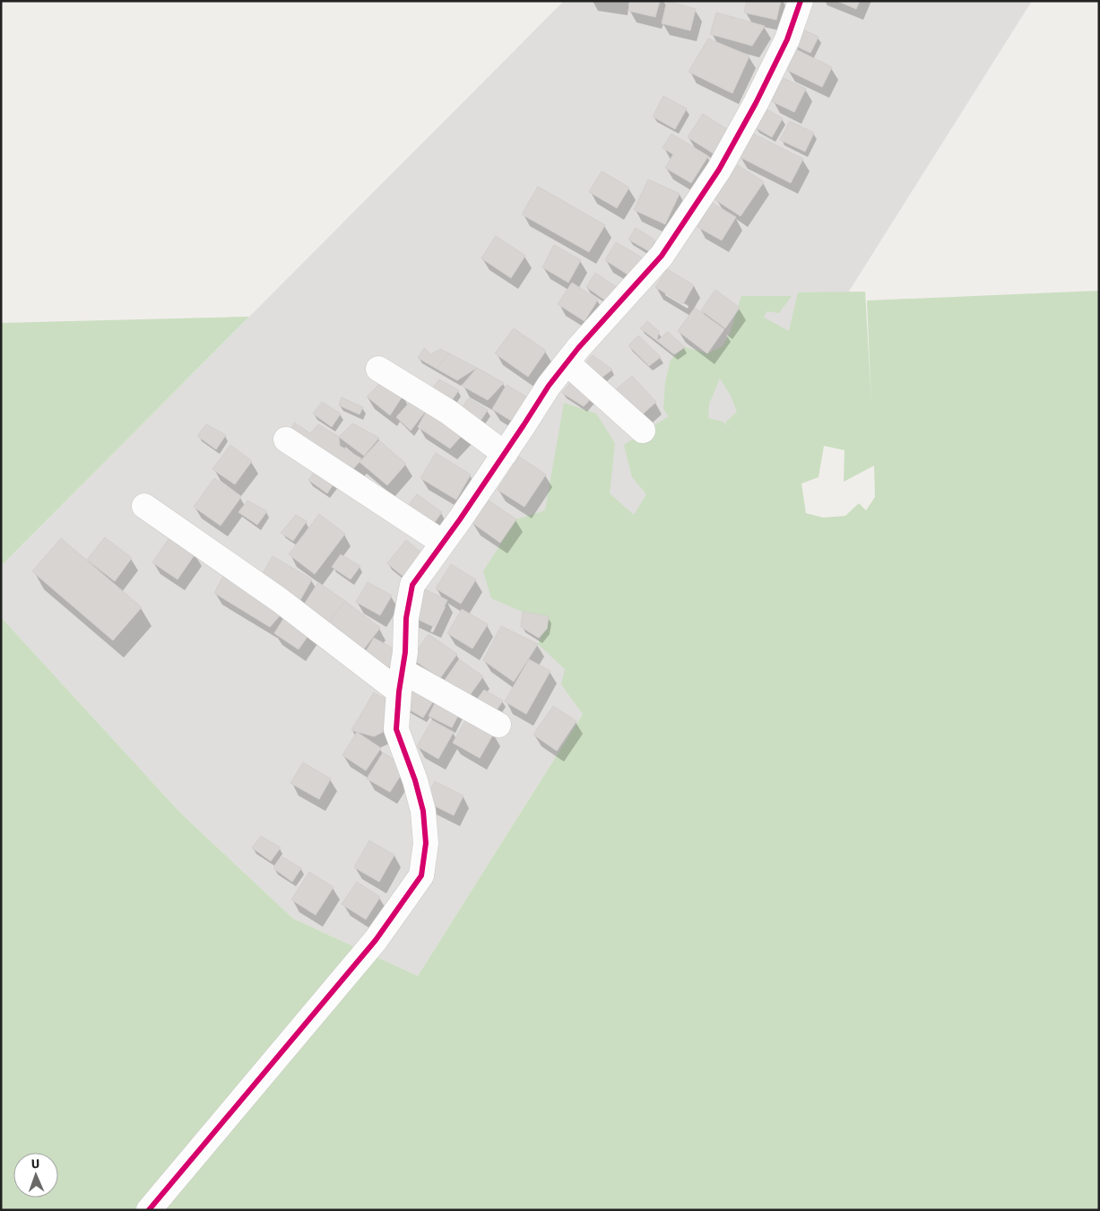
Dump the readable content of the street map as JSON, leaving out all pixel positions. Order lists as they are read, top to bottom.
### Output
{
  "north": "top"
}
